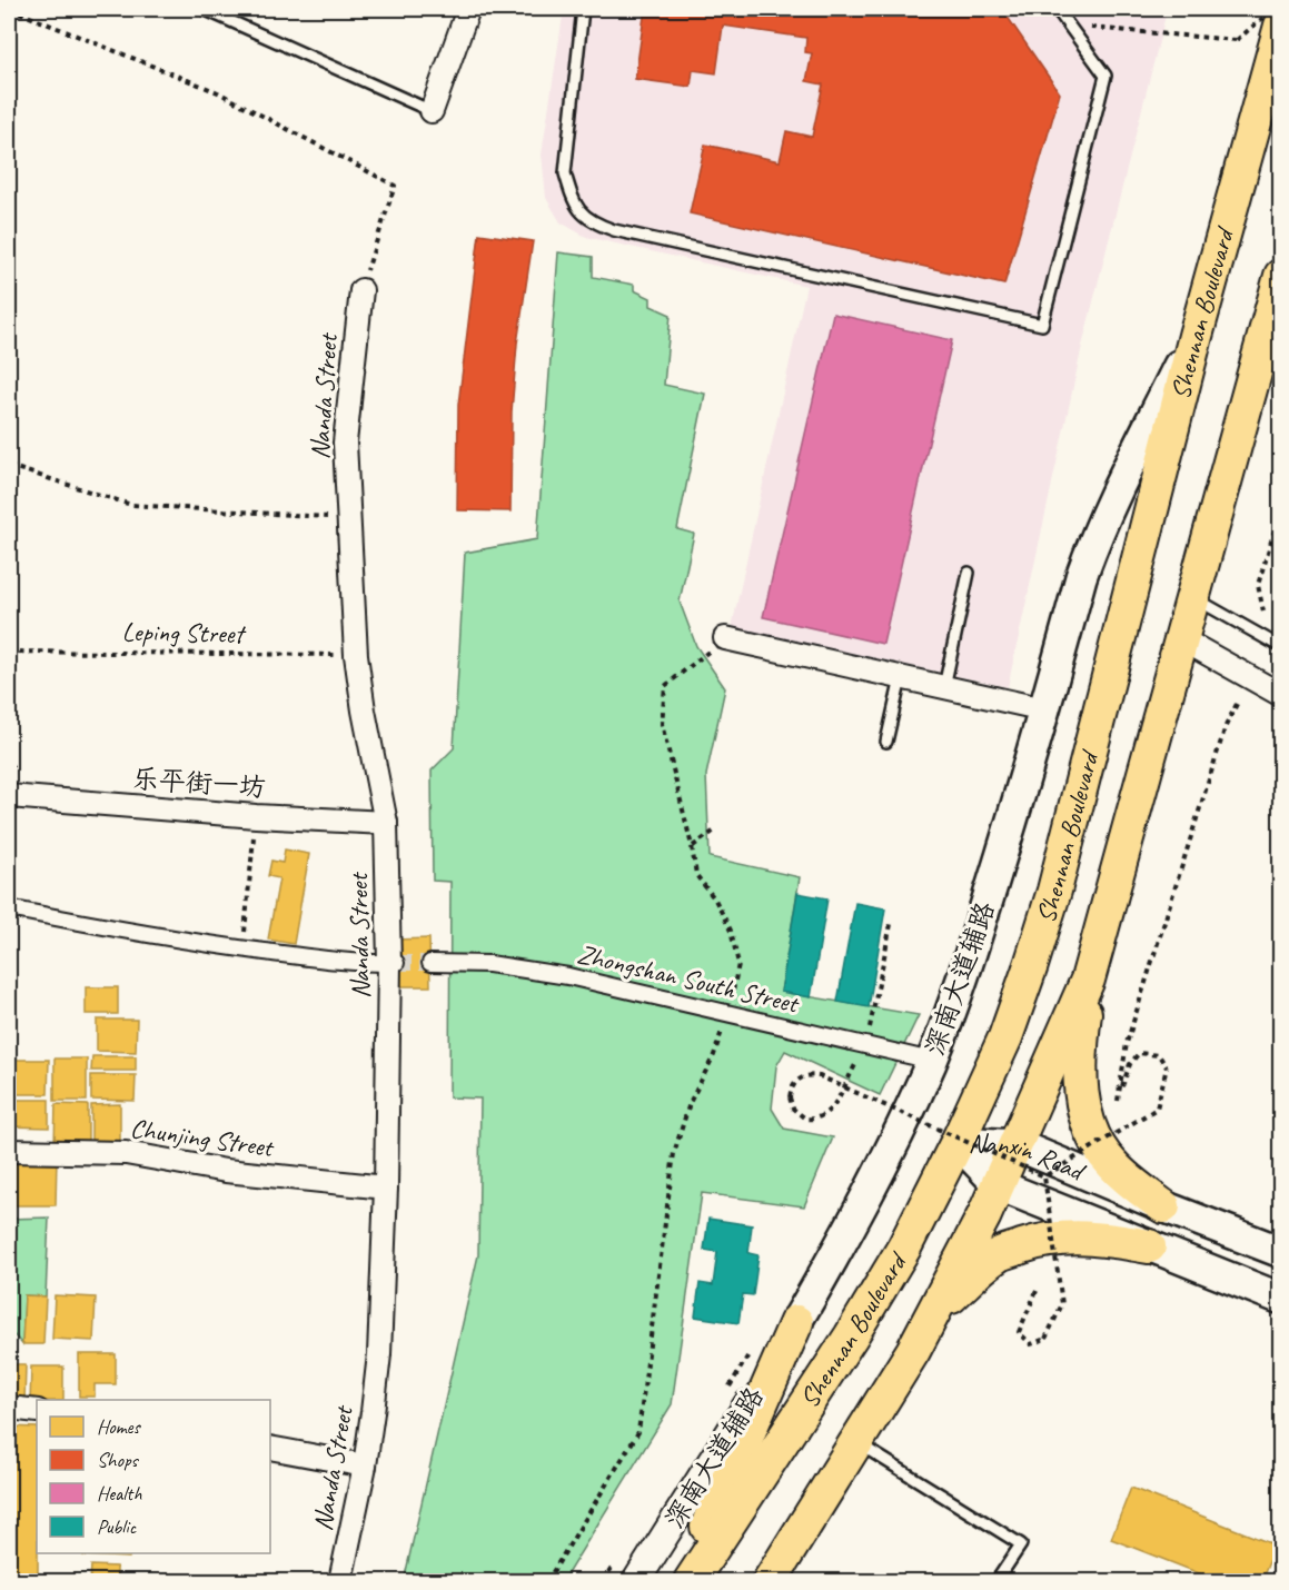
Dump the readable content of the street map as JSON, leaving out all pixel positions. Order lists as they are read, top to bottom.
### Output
{
  "streets": {
    "main road": ["Shennan Boulevard", "深南大道辅路", "Nanxin Road"],
    "street": [
      "Nanda Street",
      "乐平街一坊",
      "Zhongshan South Street",
      "Chunjing Street"
    ],
    "path": ["Leping Street"]
  },
  "crossings": [
    ["Shennan Boulevard", "深南大道辅路"],
    ["Shennan Boulevard", "Nanxin Road"],
    ["Nanda Street", "Leping Street"],
    ["Nanda Street", "乐平街一坊"],
    ["Nanda Street", "Chunjing Street"],
    ["Zhongshan South Street", "深南大道辅路"]
  ],
  "legend": [
    "Homes",
    "Shops",
    "Health",
    "Public"
  ]
}
